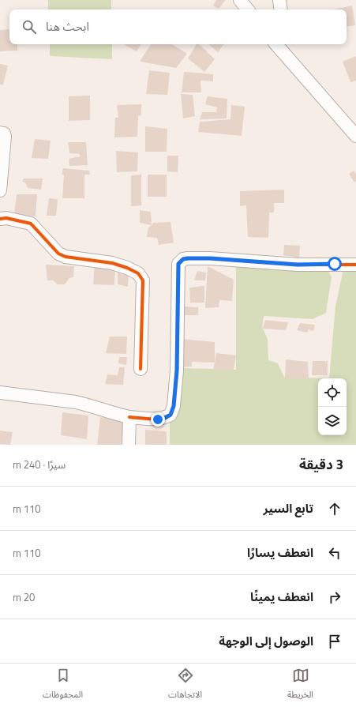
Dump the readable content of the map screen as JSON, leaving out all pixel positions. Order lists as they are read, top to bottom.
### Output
{
  "page": {
    "search": "ابحث هنا",
    "heading": ["3 دقيقة", "سيرًا · 240 m"],
    "list": [
      ["تابع السير", "110 m"],
      ["انعطف يسارًا", "110 m"],
      ["انعطف يمينًا", "20 m"],
      "الوصول إلى الوجهة"
    ],
    "nav": ["الخريطة", "الاتجاهات", "المحفوظات"]
  }
}
